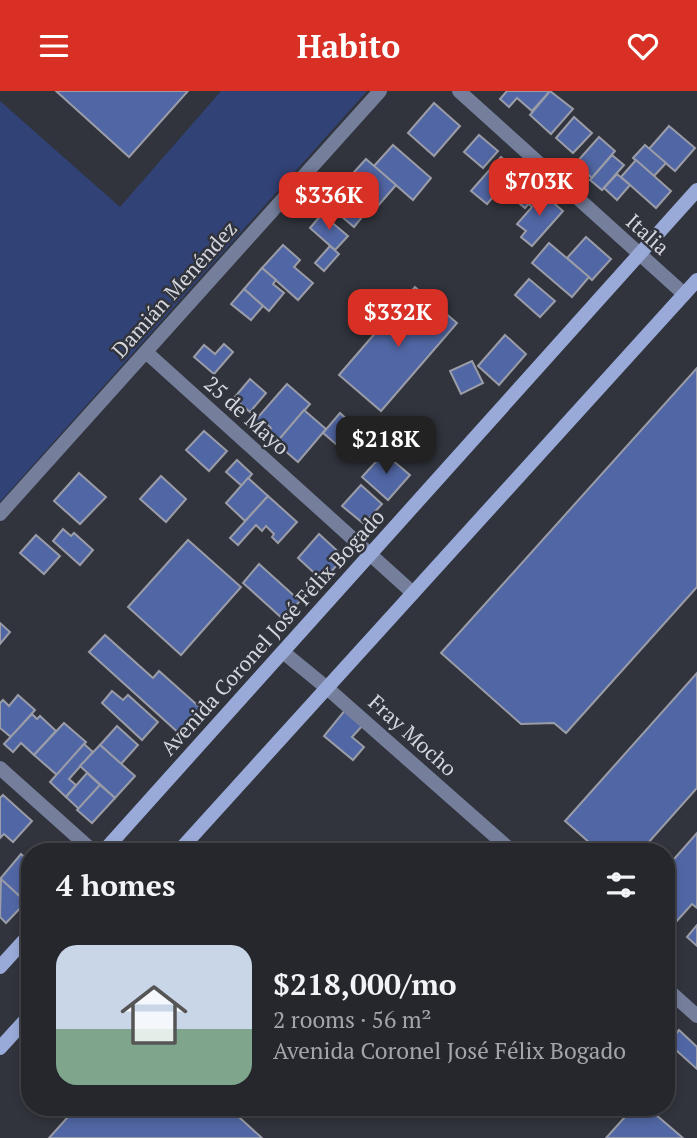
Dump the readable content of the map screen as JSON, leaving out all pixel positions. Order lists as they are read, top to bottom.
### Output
{
  "streets": {
    "main road": ["Avenida Coronel José Félix Bogado"],
    "street": [
      "Italia",
      "Damián Menéndez",
      "25 de Mayo",
      "Fray Mocho"
    ]
  },
  "crossings": [
    ["Italia", "Avenida Coronel José Félix Bogado"],
    ["Damián Menéndez", "25 de Mayo"],
    ["25 de Mayo", "Avenida Coronel José Félix Bogado"],
    ["Avenida Coronel José Félix Bogado", "Fray Mocho"]
  ],
  "page": {
    "header": "Habito",
    "price": [
      "$703K",
      "$336K",
      "$332K",
      "$218K"
    ],
    "heading": "4 homes",
    "list": [
      {
        "name": "$218,000/mo",
        "note": "2 rooms · 56 m² · Avenida Coronel José Félix Bogado"
      }
    ]
  }
}
